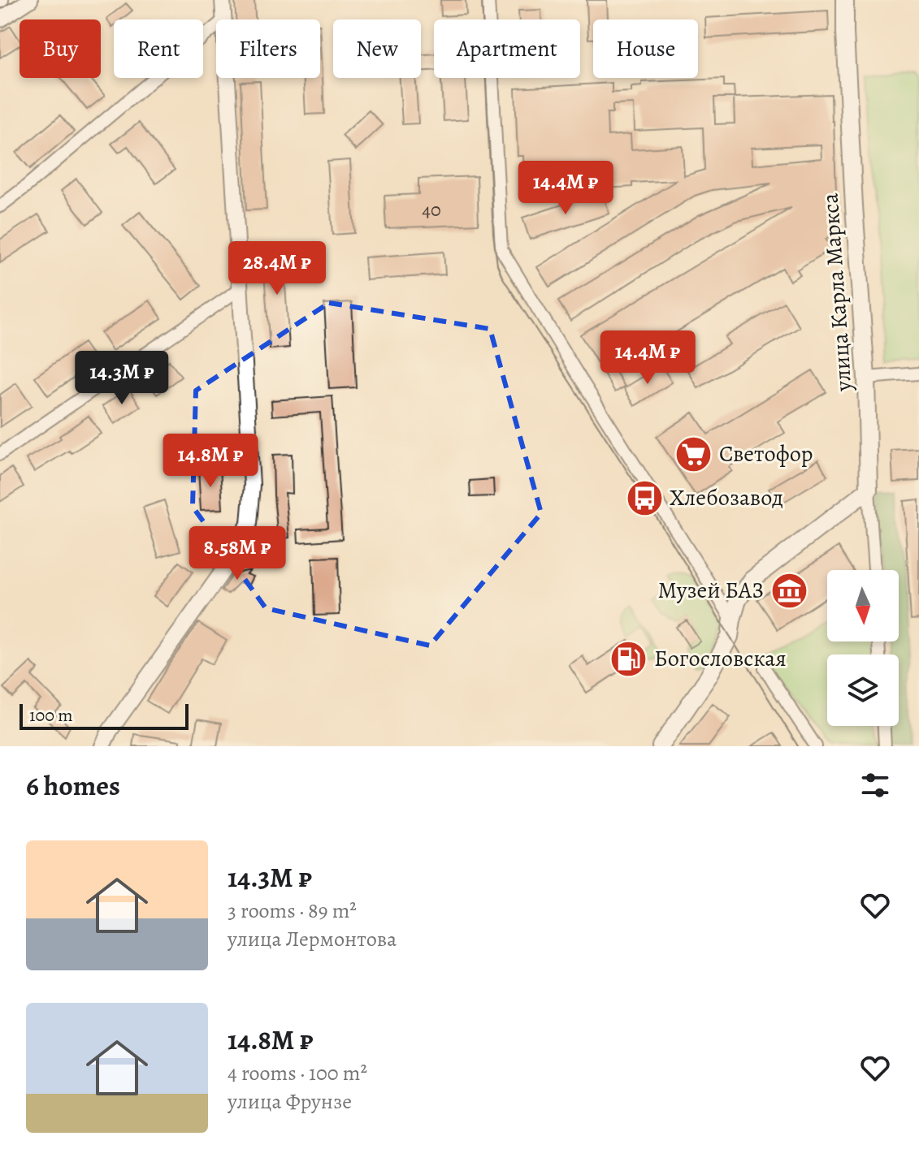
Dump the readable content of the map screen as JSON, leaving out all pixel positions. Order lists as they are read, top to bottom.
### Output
{
  "streets": {
    "main road": ["улица Карла Маркса"]
  },
  "places": {
    "supermarket": ["Светофор"],
    "bus stop": ["Хлебозавод"],
    "museum": ["Музей БАЗ"],
    "fuel station": ["Богословская"]
  },
  "house_numbers": ["40"],
  "scale_bar": "100 m",
  "north": "bottom",
  "page": {
    "chip": [
      "Buy",
      "Rent",
      "Filters",
      "New",
      "Apartment",
      "House"
    ],
    "price": [
      "14.4M ₽",
      "28.4M ₽",
      "14.4M ₽",
      "14.3M ₽",
      "14.8M ₽",
      "8.58M ₽"
    ],
    "scale": "100 m",
    "heading": "6 homes",
    "list": [
      {
        "name": "14.3M ₽",
        "note": "3 rooms · 89 m² · улица Лермонтова"
      },
      {
        "name": "14.8M ₽",
        "note": "4 rooms · 100 m² · улица Фрунзе"
      }
    ]
  }
}
